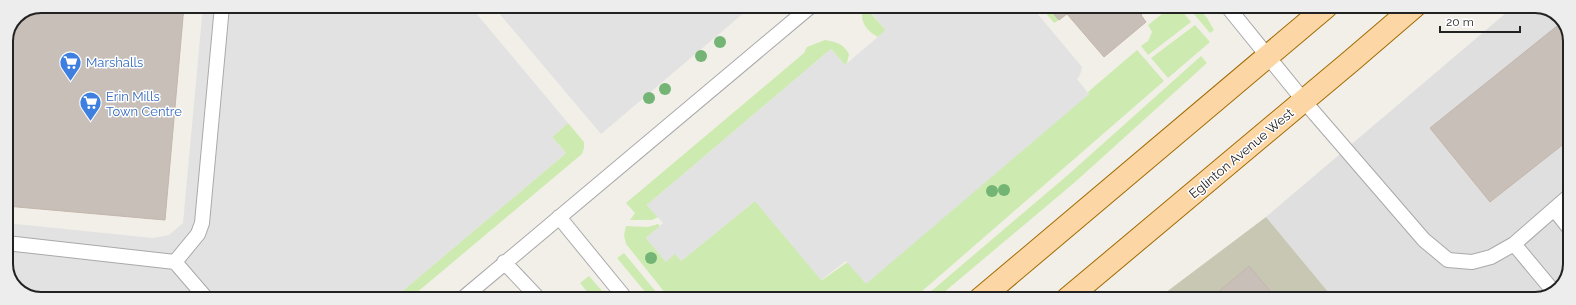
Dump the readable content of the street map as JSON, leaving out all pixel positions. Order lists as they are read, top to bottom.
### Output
{
  "streets": {
    "main road": ["Eglinton Avenue West"]
  },
  "places": {
    "supermarket": ["Marshalls", "Erin Mills Town Centre"]
  },
  "scale_bar": "20 m"
}
